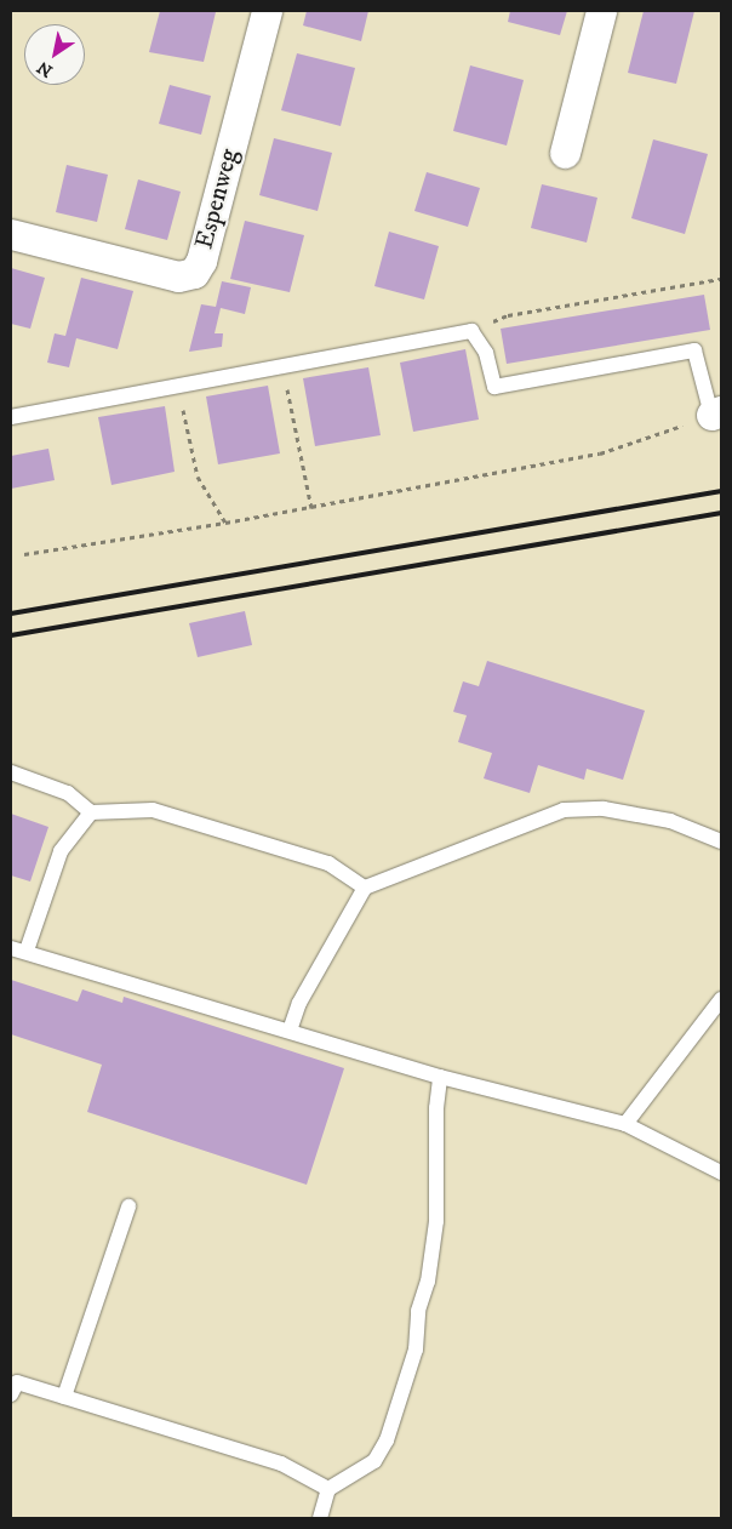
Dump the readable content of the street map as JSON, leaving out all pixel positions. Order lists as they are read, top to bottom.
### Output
{
  "streets": {
    "street": ["Espenweg"]
  },
  "north": "bottom left"
}
